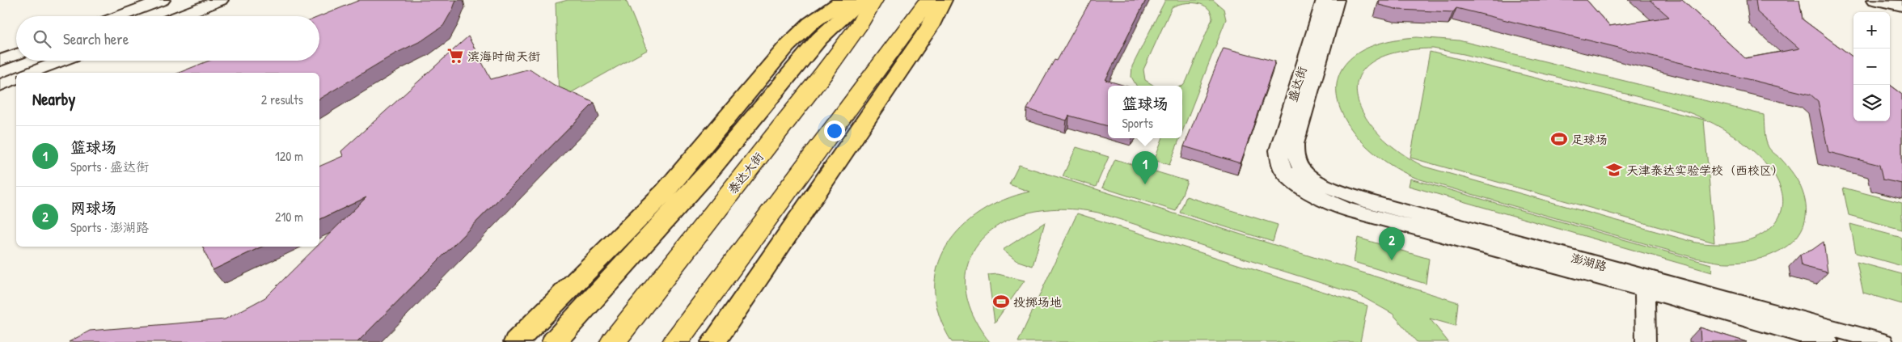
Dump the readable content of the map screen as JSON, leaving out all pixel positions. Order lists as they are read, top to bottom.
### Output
{
  "streets": {
    "highway": ["泰达大街"],
    "street": ["盛达街", "澎湖路"]
  },
  "crossings": [
    ["盛达街", "澎湖路"]
  ],
  "places": {
    "supermarket": ["滨海时尚天街"],
    "sports": ["足球场", "投掷场地"],
    "school or university": ["天津泰达实验学校（西校区）"]
  },
  "page": {
    "map_buttons": ["+", "−"],
    "search": "Search here",
    "heading": ["Nearby", "2 results"],
    "popup": ["篮球场", "Sports"],
    "list": [
      {
        "mark": "1",
        "name": "篮球场",
        "note": "Sports · 盛达街",
        "value": "120 m"
      },
      {
        "mark": "2",
        "name": "网球场",
        "note": "Sports · 澎湖路",
        "value": "210 m"
      }
    ],
    "pins": ["1", "2"]
  }
}
